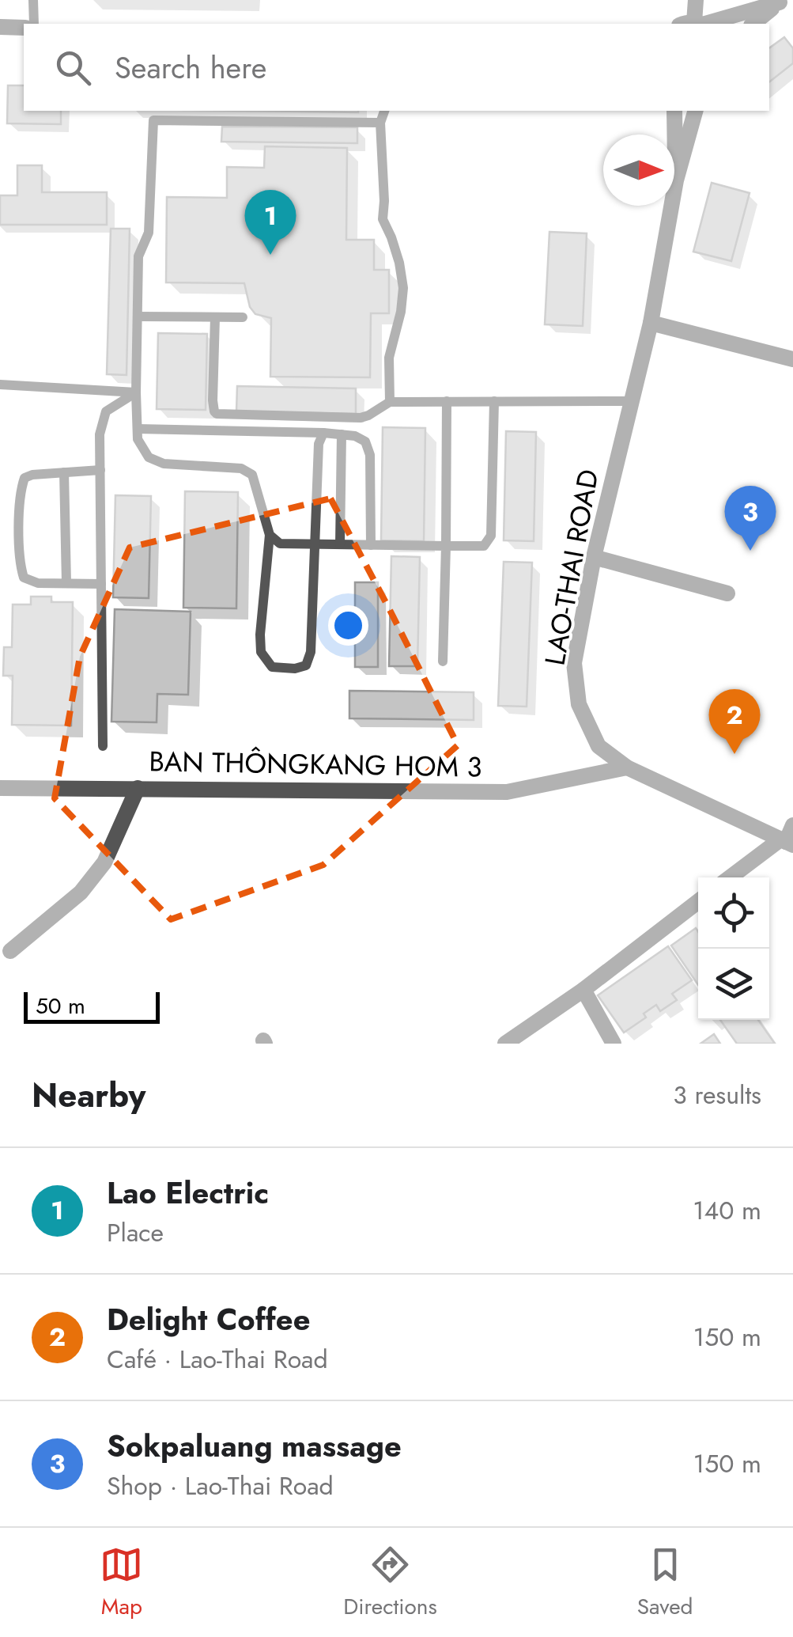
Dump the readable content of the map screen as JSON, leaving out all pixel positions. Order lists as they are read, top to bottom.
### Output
{
  "streets": {
    "street": ["LAO-THAI ROAD", "BAN THÔNGKANG HOM 3"]
  },
  "crossings": [
    ["LAO-THAI ROAD", "BAN THÔNGKANG HOM 3"]
  ],
  "scale_bar": "50 m",
  "north": "right",
  "page": {
    "search": "Search here",
    "pins": ["1", "3", "2"],
    "scale": "50 m",
    "heading": ["Nearby", "3 results"],
    "list": [
      {
        "mark": "1",
        "name": "Lao Electric",
        "note": "Place",
        "value": "140 m"
      },
      {
        "mark": "2",
        "name": "Delight Coffee",
        "note": "Café · Lao-Thai Road",
        "value": "150 m"
      },
      {
        "mark": "3",
        "name": "Sokpaluang massage",
        "note": "Shop · Lao-Thai Road",
        "value": "150 m"
      }
    ],
    "nav": ["Map", "Directions", "Saved"]
  }
}
